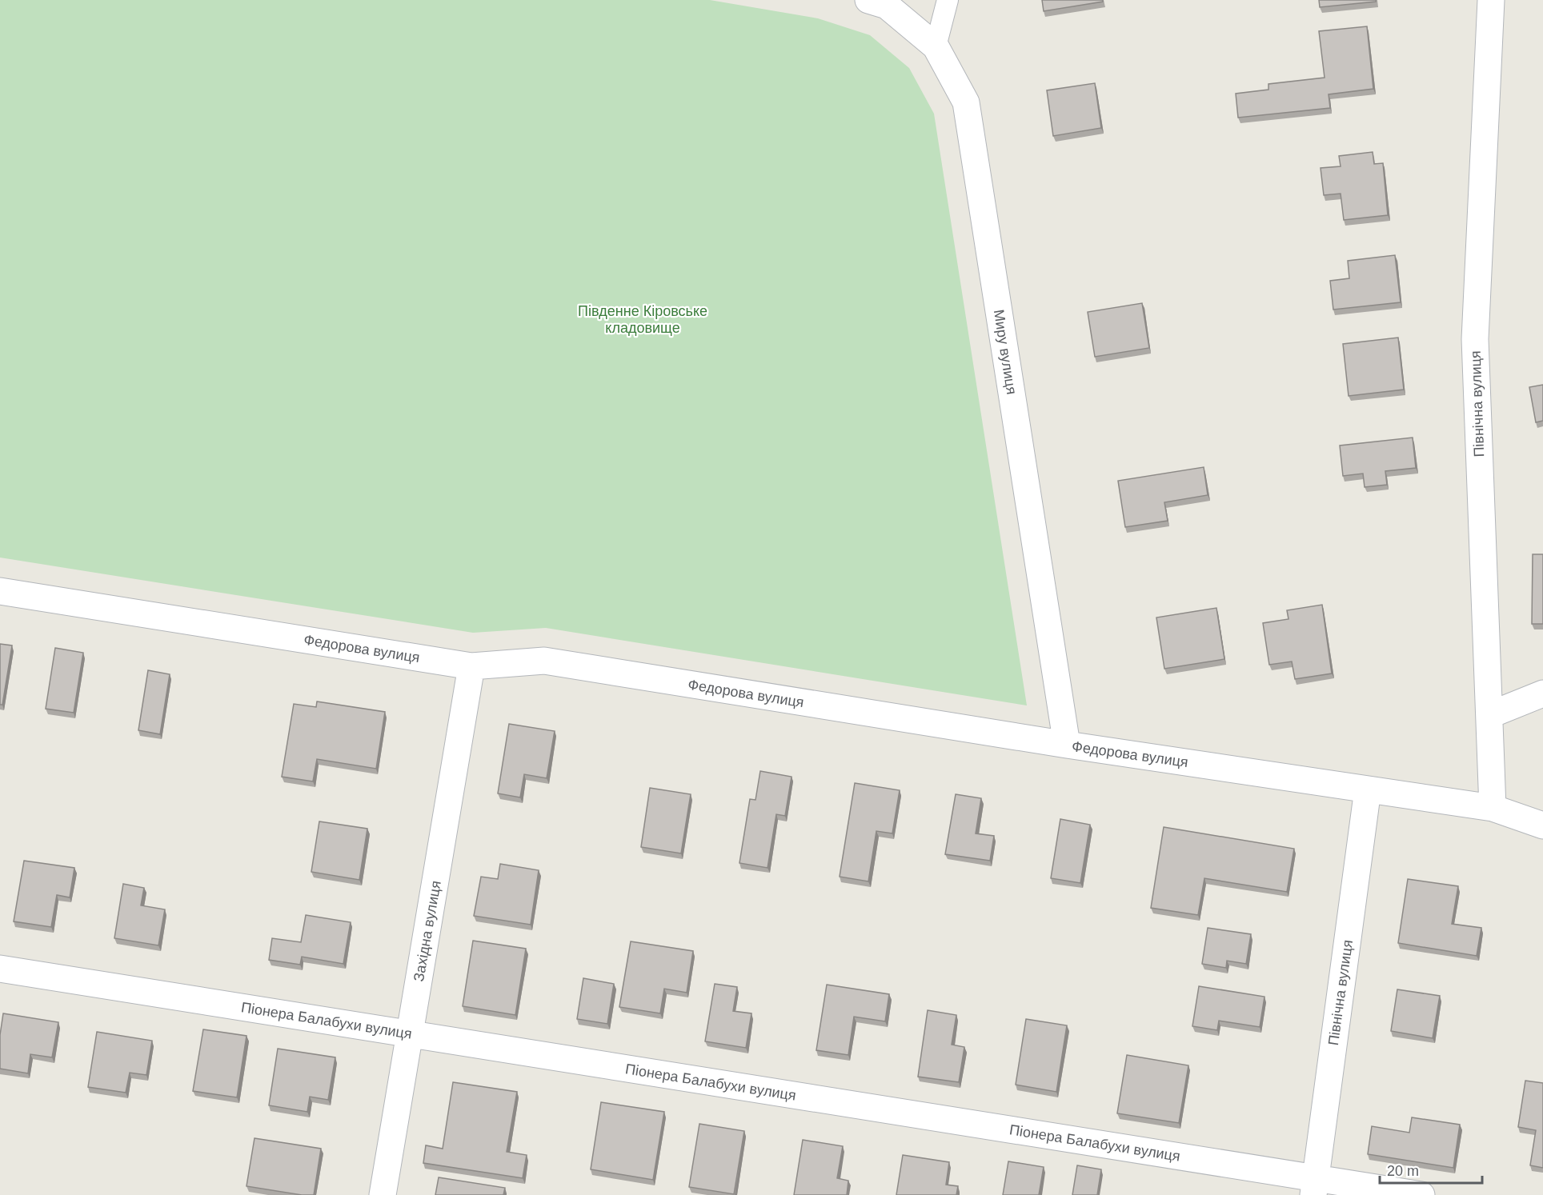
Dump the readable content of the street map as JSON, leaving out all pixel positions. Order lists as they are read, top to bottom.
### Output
{
  "streets": {
    "street": [
      "Миру вулиця",
      "Північна вулиця",
      "Федорова вулиця",
      "Західна вулиця",
      "Піонера Балабухи вулиця"
    ]
  },
  "crossings": [
    ["Миру вулиця", "Федорова вулиця"],
    ["Північна вулиця", "Федорова вулиця"],
    ["Північна вулиця", "Піонера Балабухи вулиця"],
    ["Федорова вулиця", "Західна вулиця"],
    ["Західна вулиця", "Піонера Балабухи вулиця"]
  ],
  "parks": ["Південне Кіровське кладовище"],
  "scale_bar": "20 m"
}
